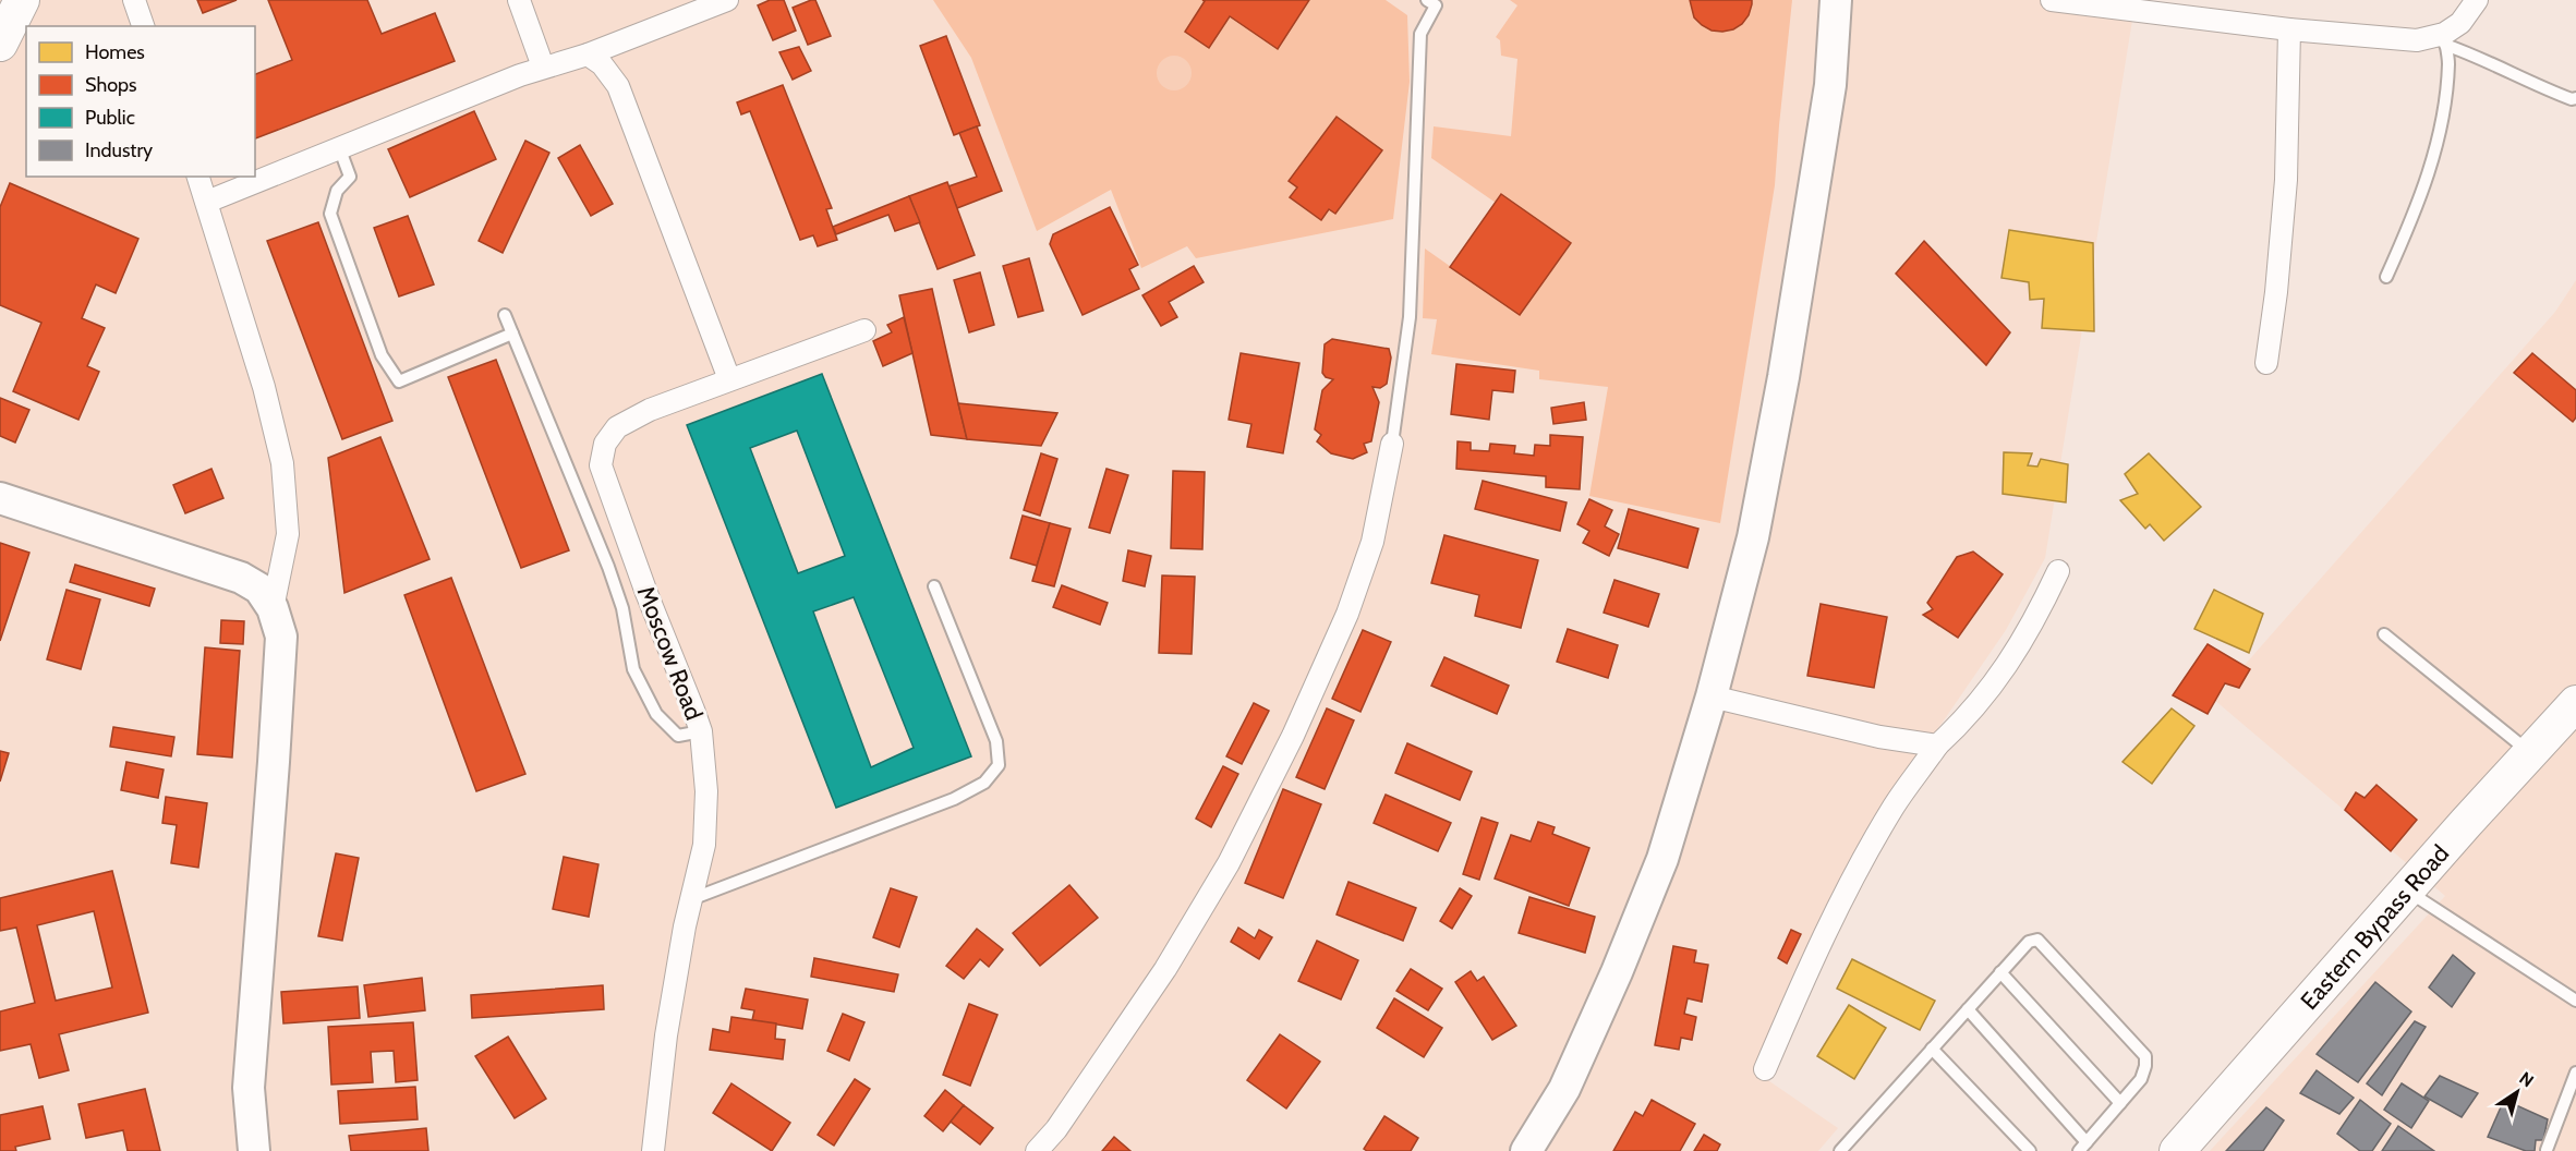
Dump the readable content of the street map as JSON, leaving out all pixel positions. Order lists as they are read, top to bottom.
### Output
{
  "streets": {
    "main road": ["Eastern Bypass Road"],
    "street": ["Moscow Road"]
  },
  "legend": [
    "Homes",
    "Shops",
    "Public",
    "Industry"
  ],
  "north": "top right"
}
